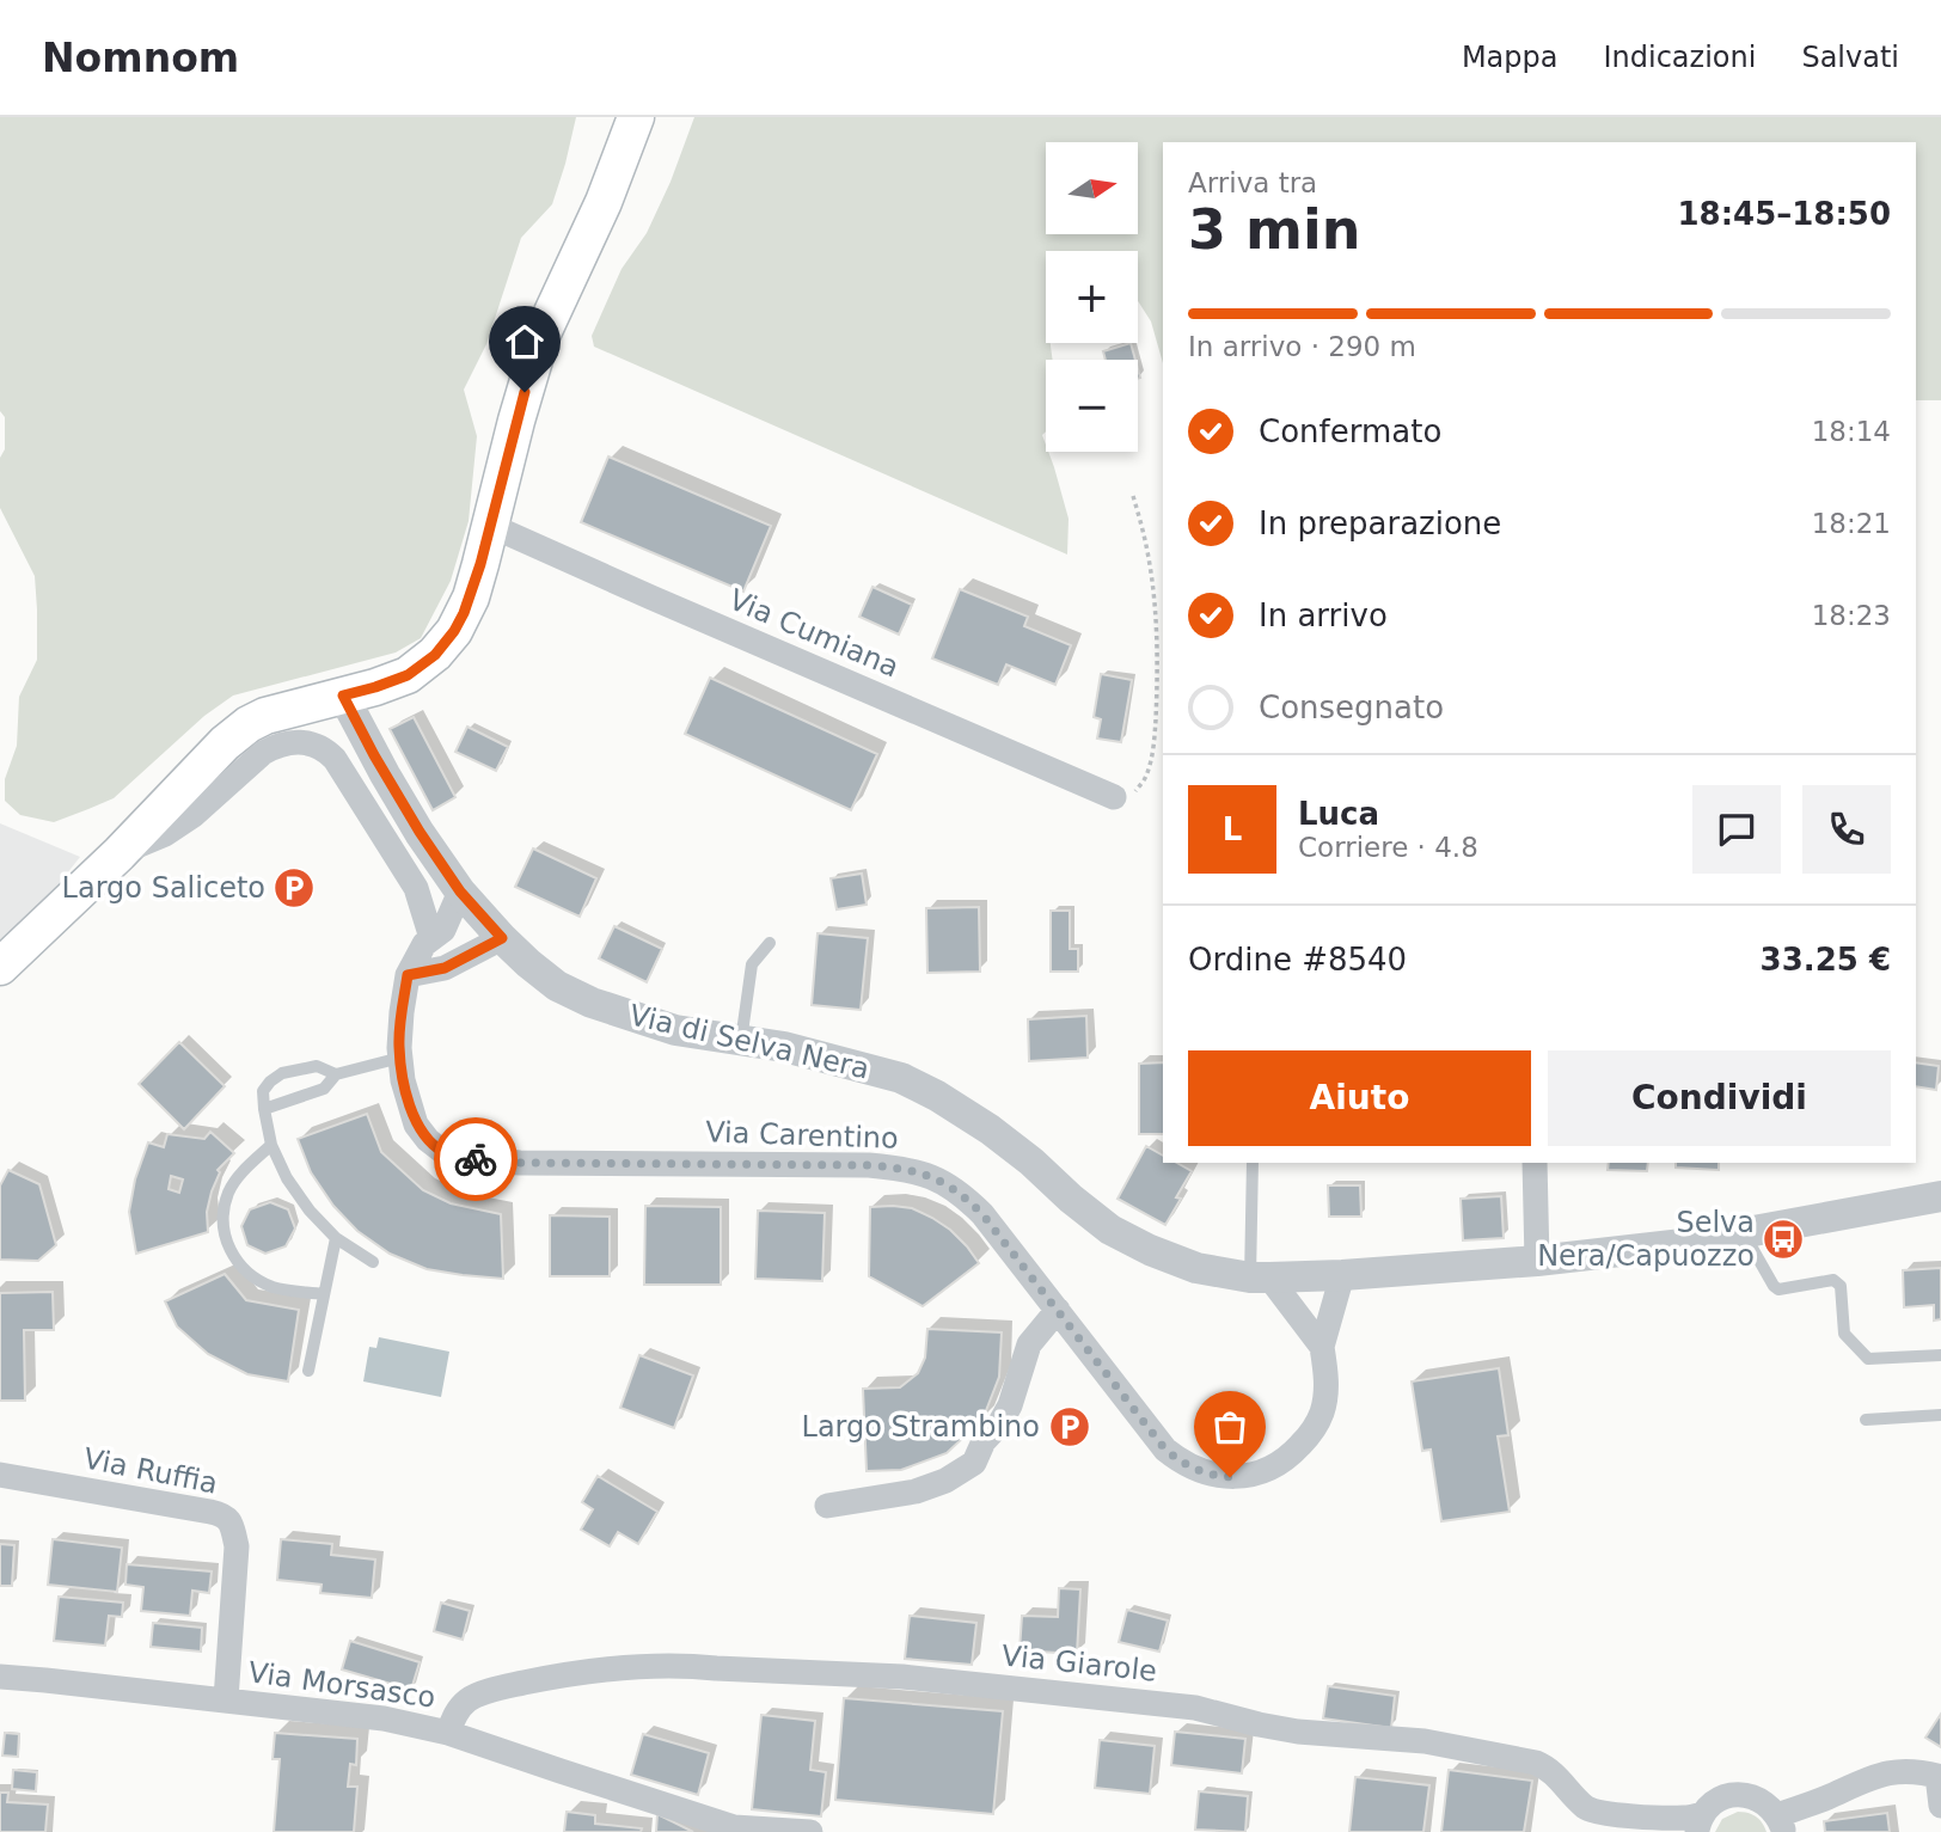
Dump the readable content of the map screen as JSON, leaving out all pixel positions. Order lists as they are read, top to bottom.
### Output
{
  "streets": {
    "street": [
      "Via Cumiana",
      "Via di Selva Nera",
      "Via Carentino",
      "Via Ruffia",
      "Via Giarole",
      "Via Morsasco"
    ]
  },
  "crossings": [
    ["Via di Selva Nera", "Via Carentino"],
    ["Via Ruffia", "Via Morsasco"],
    ["Via Giarole", "Via Morsasco"]
  ],
  "places": {
    "parking": ["Largo Saliceto", "Largo Strambino"],
    "bus stop": ["Selva Nera/Capuozzo"]
  },
  "north": "right",
  "page": {
    "header": "Nomnom",
    "nav": ["Mappa", "Indicazioni", "Salvati"],
    "map_buttons": ["+", "−"],
    "heading": ["3 min", "Arriva tra", "18:45–18:50"],
    "panel": [
      "Luca",
      "Corriere · 4.8",
      "Ordine #8540",
      "33.25 €"
    ],
    "bar": "In arrivo · 290 m",
    "list": [
      ["Confermato", "18:14"],
      ["In preparazione", "18:21"],
      ["In arrivo", "18:23"],
      "Consegnato"
    ],
    "round": "L",
    "buttons": ["Aiuto", "Condividi"]
  }
}
